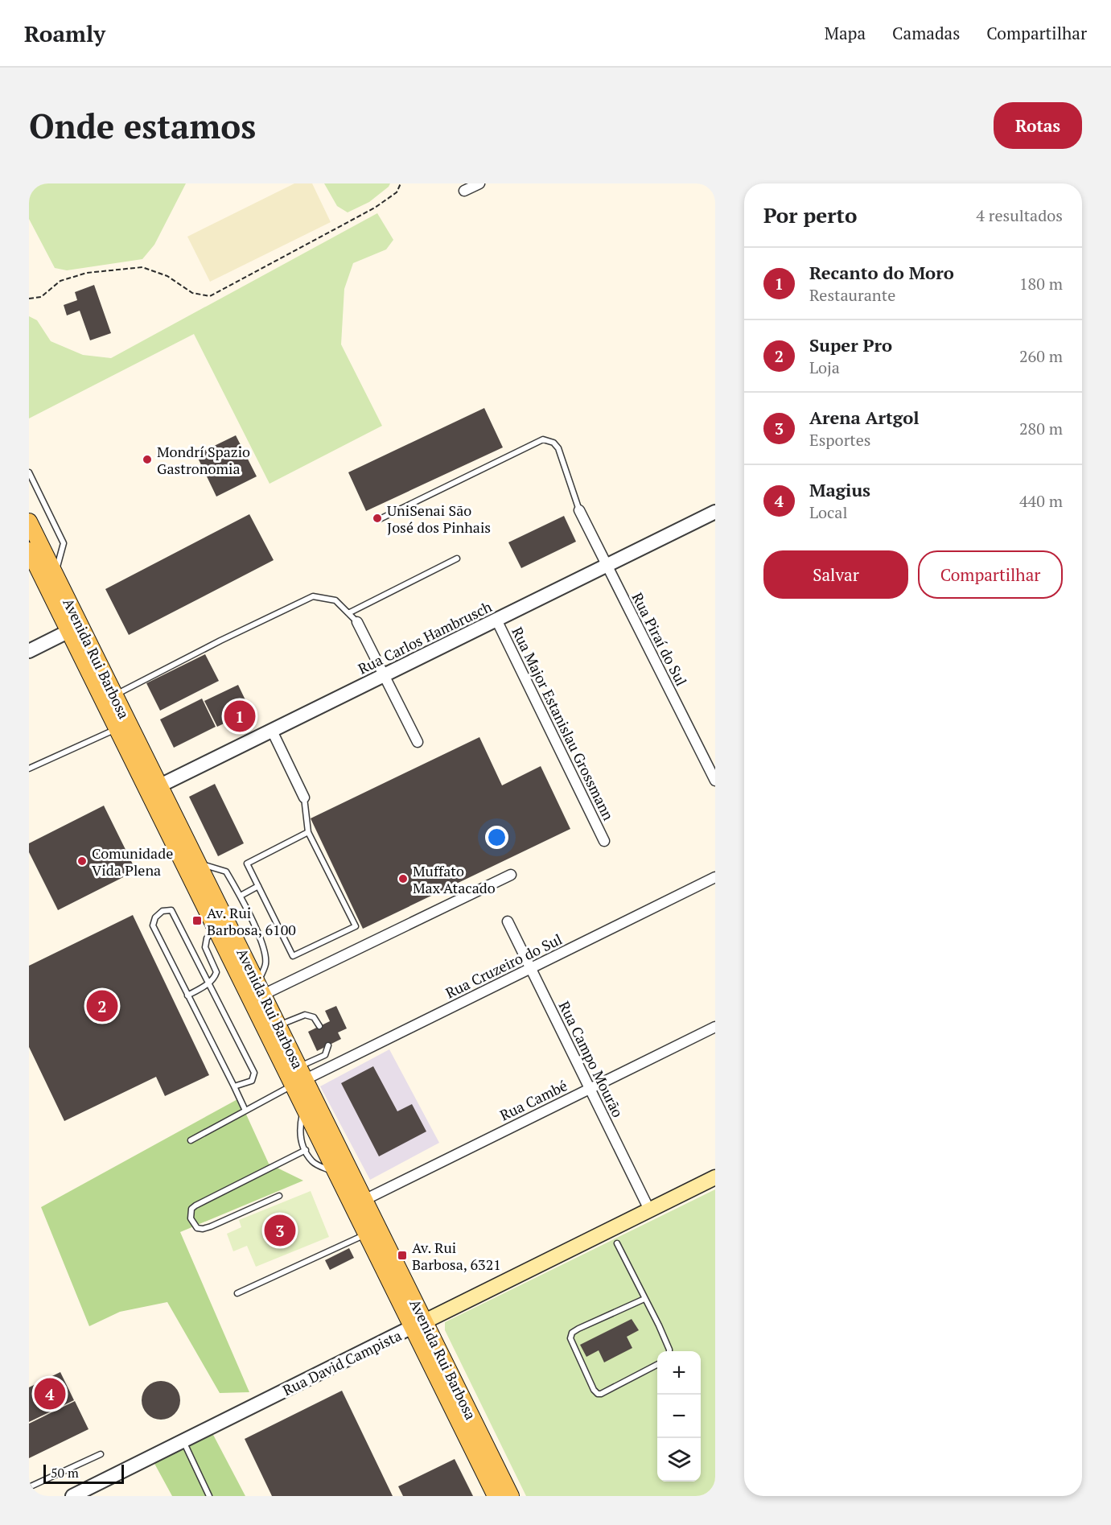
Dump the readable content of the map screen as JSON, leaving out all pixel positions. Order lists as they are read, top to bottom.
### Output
{
  "streets": {
    "main road": ["Avenida Rui Barbosa", "Rua David Campista"],
    "street": [
      "Rua Carlos Hambrusch",
      "Rua Piraí do Sul",
      "Rua Major Estanislau Grossmann",
      "Rua Cruzeiro do Sul",
      "Rua Campo Mourão",
      "Rua Cambé"
    ]
  },
  "crossings": [
    ["Rua Carlos Hambrusch", "Rua Piraí do Sul"],
    ["Rua Carlos Hambrusch", "Avenida Rui Barbosa"],
    ["Rua Carlos Hambrusch", "Rua Major Estanislau Grossmann"],
    ["Avenida Rui Barbosa", "Rua Cruzeiro do Sul"],
    ["Avenida Rui Barbosa", "Rua Cambé"],
    ["Avenida Rui Barbosa", "Rua David Campista"],
    ["Rua Cruzeiro do Sul", "Rua Campo Mourão"],
    ["Rua Campo Mourão", "Rua Cambé"],
    ["Rua Campo Mourão", "Rua David Campista"]
  ],
  "places": {
    "other": [
      "Mondrí Spazio Gastronomia",
      "UniSenai São José dos Pinhais",
      "Comunidade Vida Plena",
      "Muffato Max Atacado"
    ],
    "transit": ["Av. Rui Barbosa, 6100", "Av. Rui Barbosa, 6321"]
  },
  "scale_bar": "50 m",
  "page": {
    "header": "Roamly",
    "nav": ["Mapa", "Camadas", "Compartilhar"],
    "buttons": [
      "Rotas",
      ["Salvar", "Compartilhar"]
    ],
    "title": "Onde estamos",
    "heading": ["Por perto", "4 resultados"],
    "list": [
      {
        "mark": "1",
        "name": "Recanto do Moro",
        "note": "Restaurante",
        "value": "180 m"
      },
      {
        "mark": "2",
        "name": "Super Pro",
        "note": "Loja",
        "value": "260 m"
      },
      {
        "mark": "3",
        "name": "Arena Artgol",
        "note": "Esportes",
        "value": "280 m"
      },
      {
        "mark": "4",
        "name": "Magius",
        "note": "Local",
        "value": "440 m"
      }
    ],
    "pins": [
      "1",
      "2",
      "3",
      "4"
    ],
    "map_buttons": ["+", "−"],
    "scale": "50 m"
  }
}
